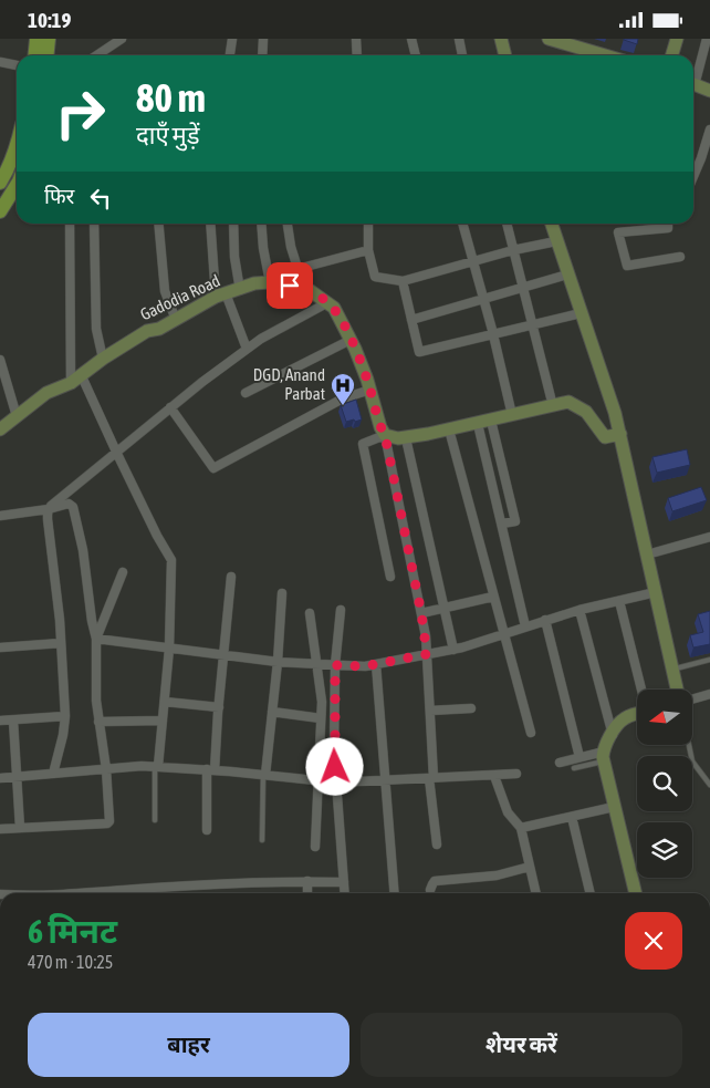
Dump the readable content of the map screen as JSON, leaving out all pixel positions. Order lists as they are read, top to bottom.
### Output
{
  "streets": {
    "street": ["Gadodia Road"]
  },
  "places": {
    "hospital": ["DGD, Anand Parbat"]
  },
  "north": "left",
  "page": {
    "status": "10:19",
    "turn": ["80 m", "दाएँ मुड़ें"],
    "then": "फिर",
    "heading": ["6 मिनट", "470 m · 10:25"],
    "buttons": ["बाहर", "शेयर करें"]
  }
}
